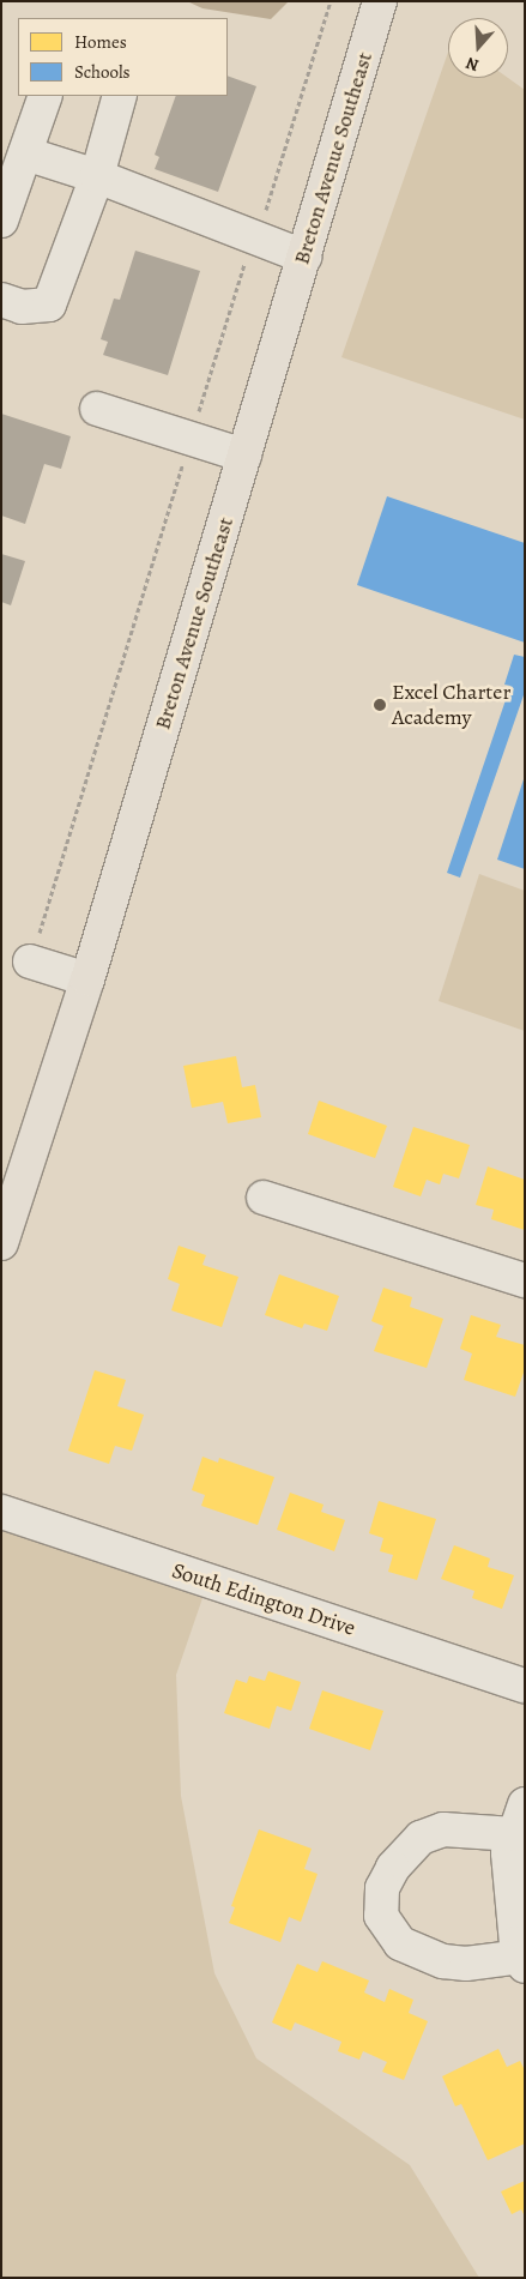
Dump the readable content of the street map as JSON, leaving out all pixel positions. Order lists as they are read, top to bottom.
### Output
{
  "streets": {
    "main road": ["Breton Avenue Southeast"],
    "street": ["South Edington Drive"]
  },
  "places": ["Excel Charter Academy"],
  "legend": ["Homes", "Schools"],
  "north": "bottom"
}
